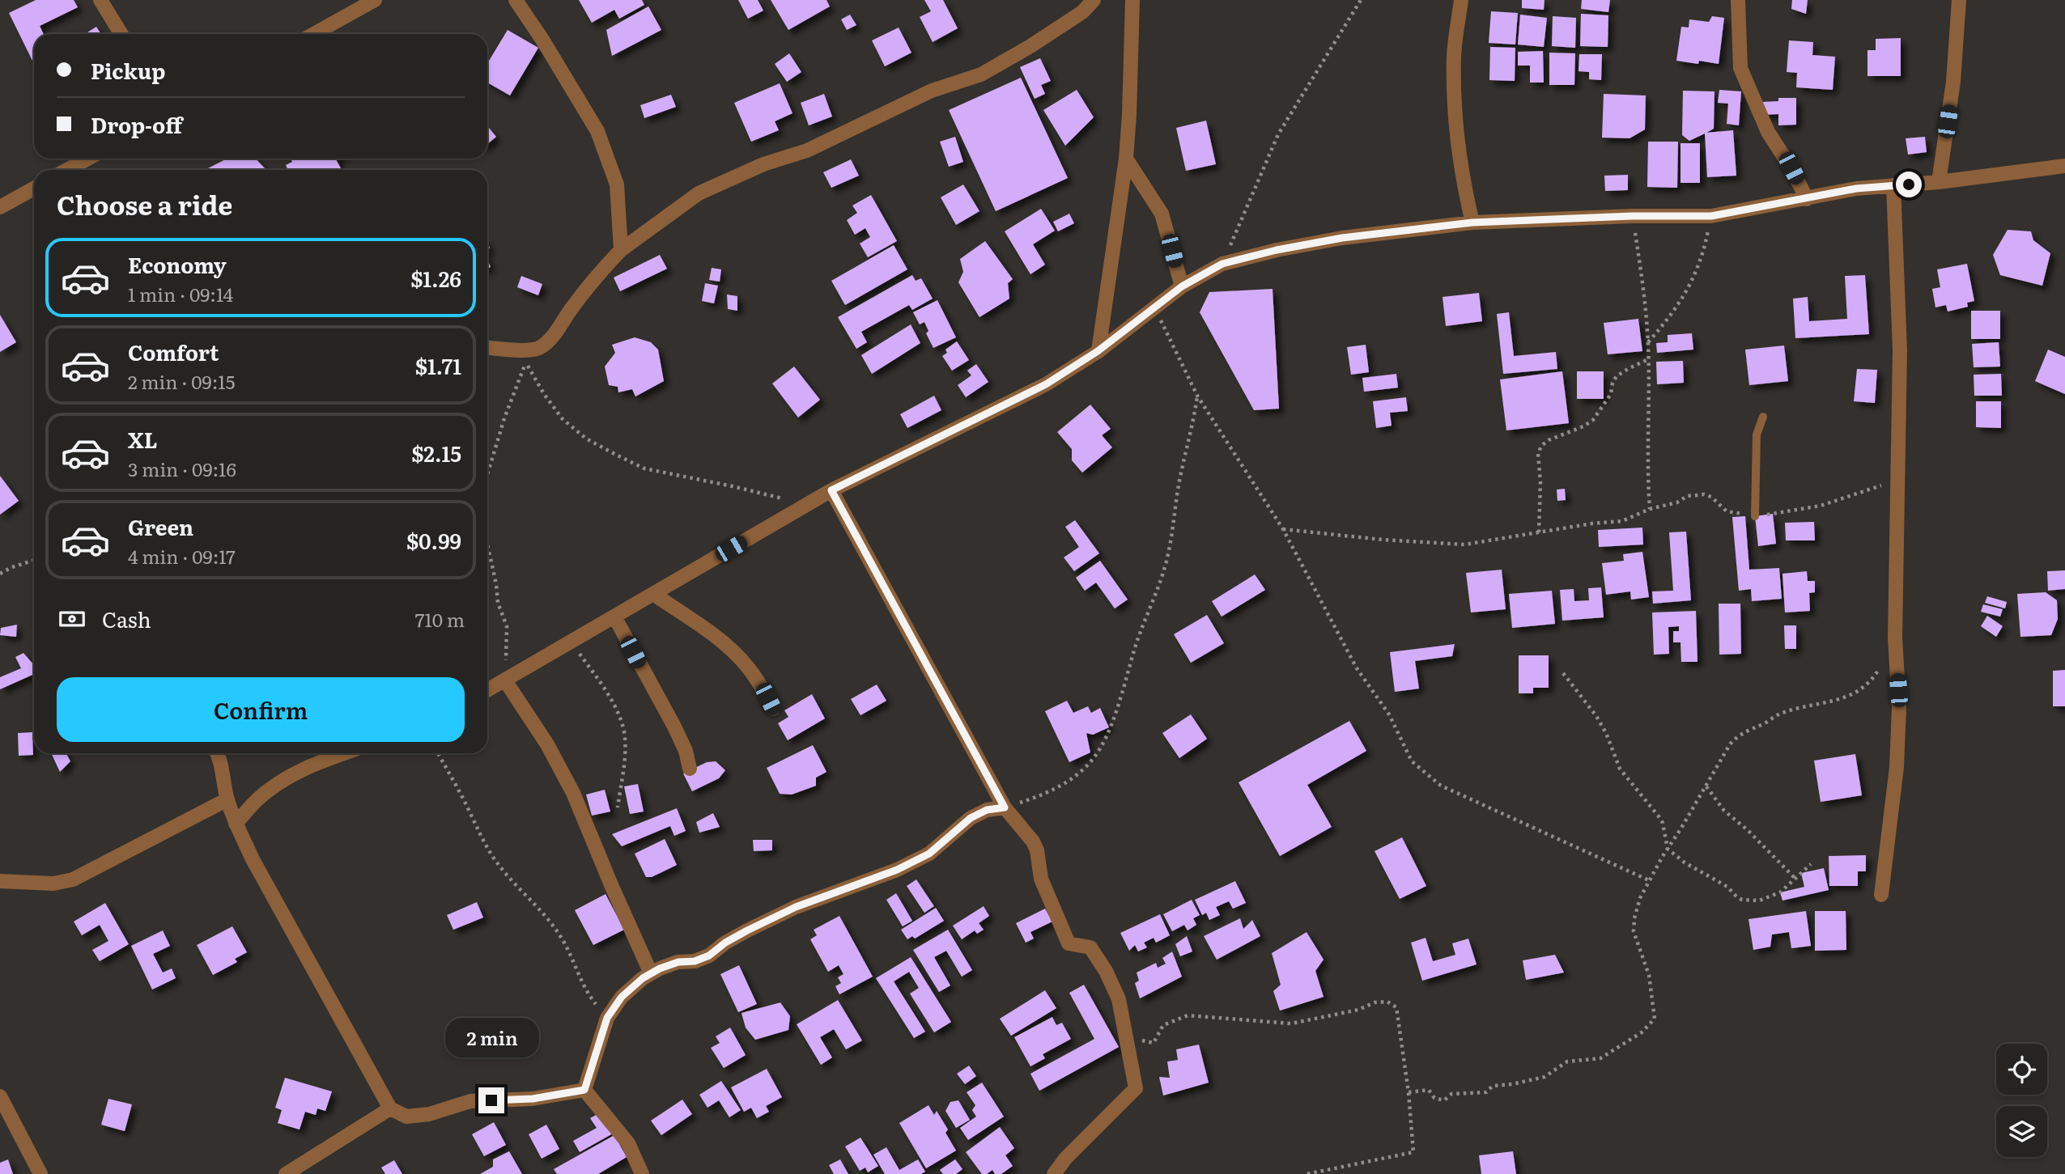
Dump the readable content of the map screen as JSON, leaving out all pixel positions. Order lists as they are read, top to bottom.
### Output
{
  "page": {
    "banner": ["Pickup", "Drop-off"],
    "heading": "Choose a ride",
    "list": [
      {
        "name": "Economy",
        "note": "1 min · 09:14",
        "value": "$1.26"
      },
      {
        "name": "Comfort",
        "note": "2 min · 09:15",
        "value": "$1.71"
      },
      {
        "name": "XL",
        "note": "3 min · 09:16",
        "value": "$2.15"
      },
      {
        "name": "Green",
        "note": "4 min · 09:17",
        "value": "$0.99"
      }
    ],
    "pay": ["Cash", "710 m"],
    "buttons": "Confirm",
    "bubble": "2 min"
  }
}
